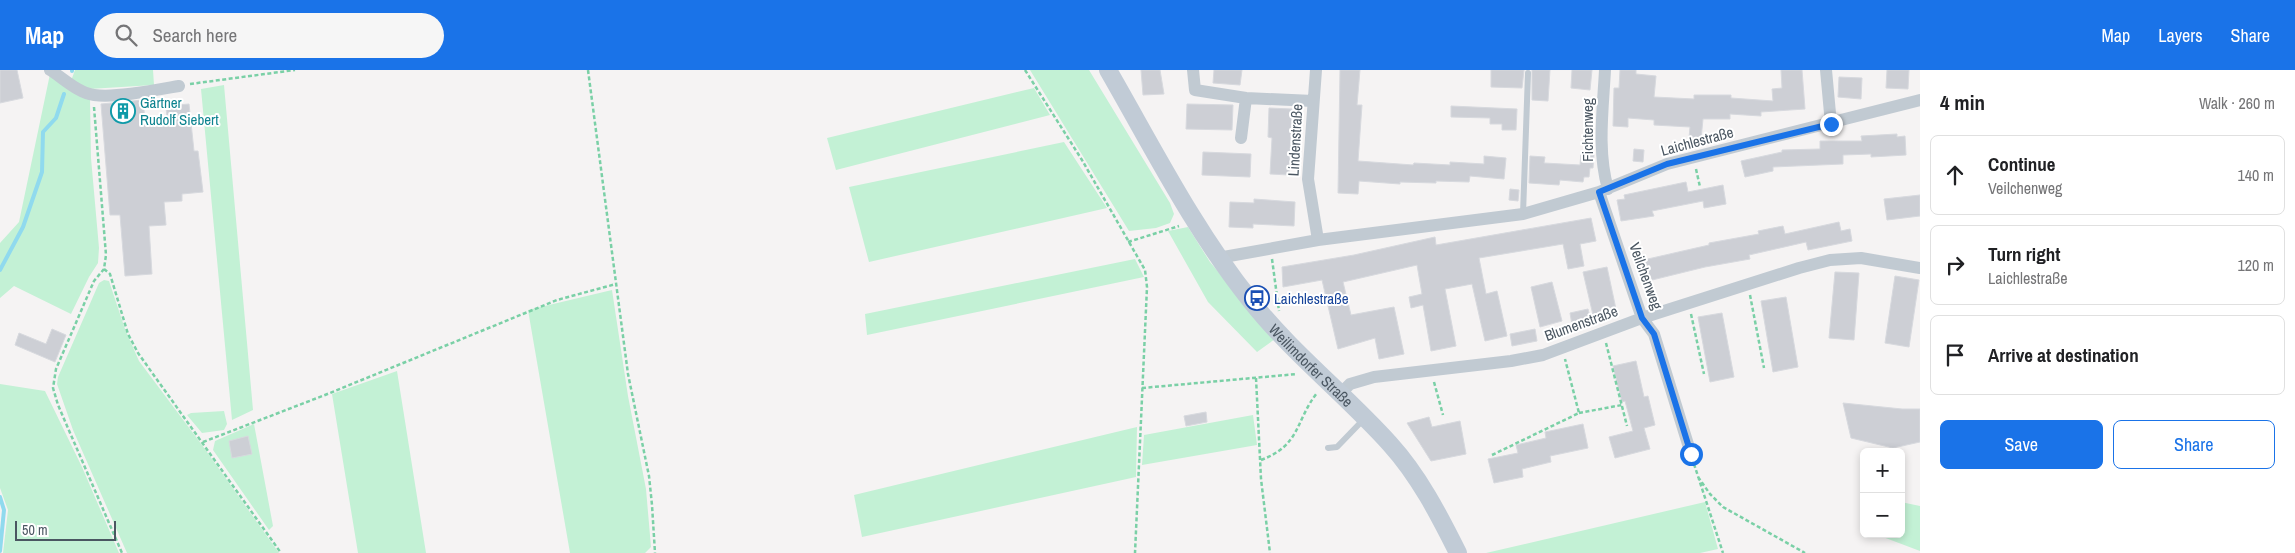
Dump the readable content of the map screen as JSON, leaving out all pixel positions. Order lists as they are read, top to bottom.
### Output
{
  "streets": {
    "main road": ["Weilimdorfer Straße"],
    "street": [
      "Fichtenweg",
      "Lindenstraße",
      "Laichlestraße",
      "Veilchenweg",
      "Blumenstraße"
    ]
  },
  "crossings": [
    ["Fichtenweg", "Laichlestraße"],
    ["Fichtenweg", "Veilchenweg"],
    ["Lindenstraße", "Laichlestraße"],
    ["Laichlestraße", "Veilchenweg"],
    ["Laichlestraße", "Weilimdorfer Straße"],
    ["Veilchenweg", "Blumenstraße"],
    ["Blumenstraße", "Weilimdorfer Straße"]
  ],
  "places": {
    "building": ["Gärtner Rudolf Siebert"],
    "bus stop": ["Laichlestraße"]
  },
  "scale_bar": "50 m",
  "page": {
    "header": "Map",
    "search": "Search here",
    "nav": ["Map", "Layers", "Share"],
    "heading": ["4 min", "Walk · 260 m"],
    "list": [
      ["Continue", "Veilchenweg", "140 m"],
      ["Turn right", "Laichlestraße", "120 m"],
      "Arrive at destination"
    ],
    "buttons": ["Save", "Share"],
    "map_buttons": ["+", "−"],
    "scale": "50 m"
  }
}
